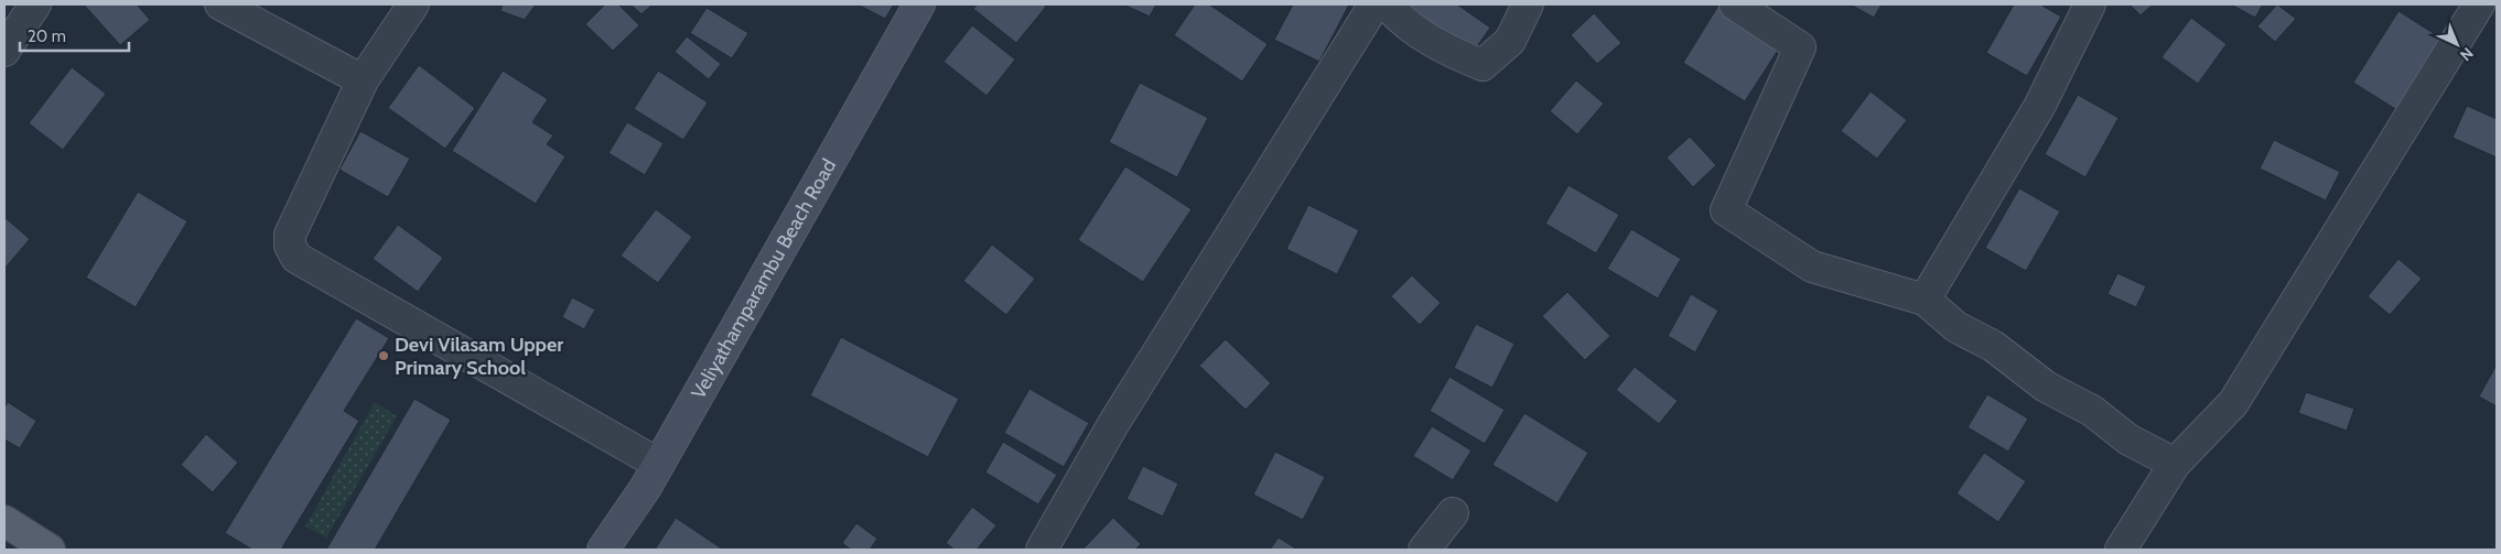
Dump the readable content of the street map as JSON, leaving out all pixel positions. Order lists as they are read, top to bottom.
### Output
{
  "streets": {
    "main road": ["Veliyathamparambu Beach Road"]
  },
  "places": ["Devi Vilasam Upper Primary School"],
  "scale_bar": "20 m",
  "north": "bottom right"
}
